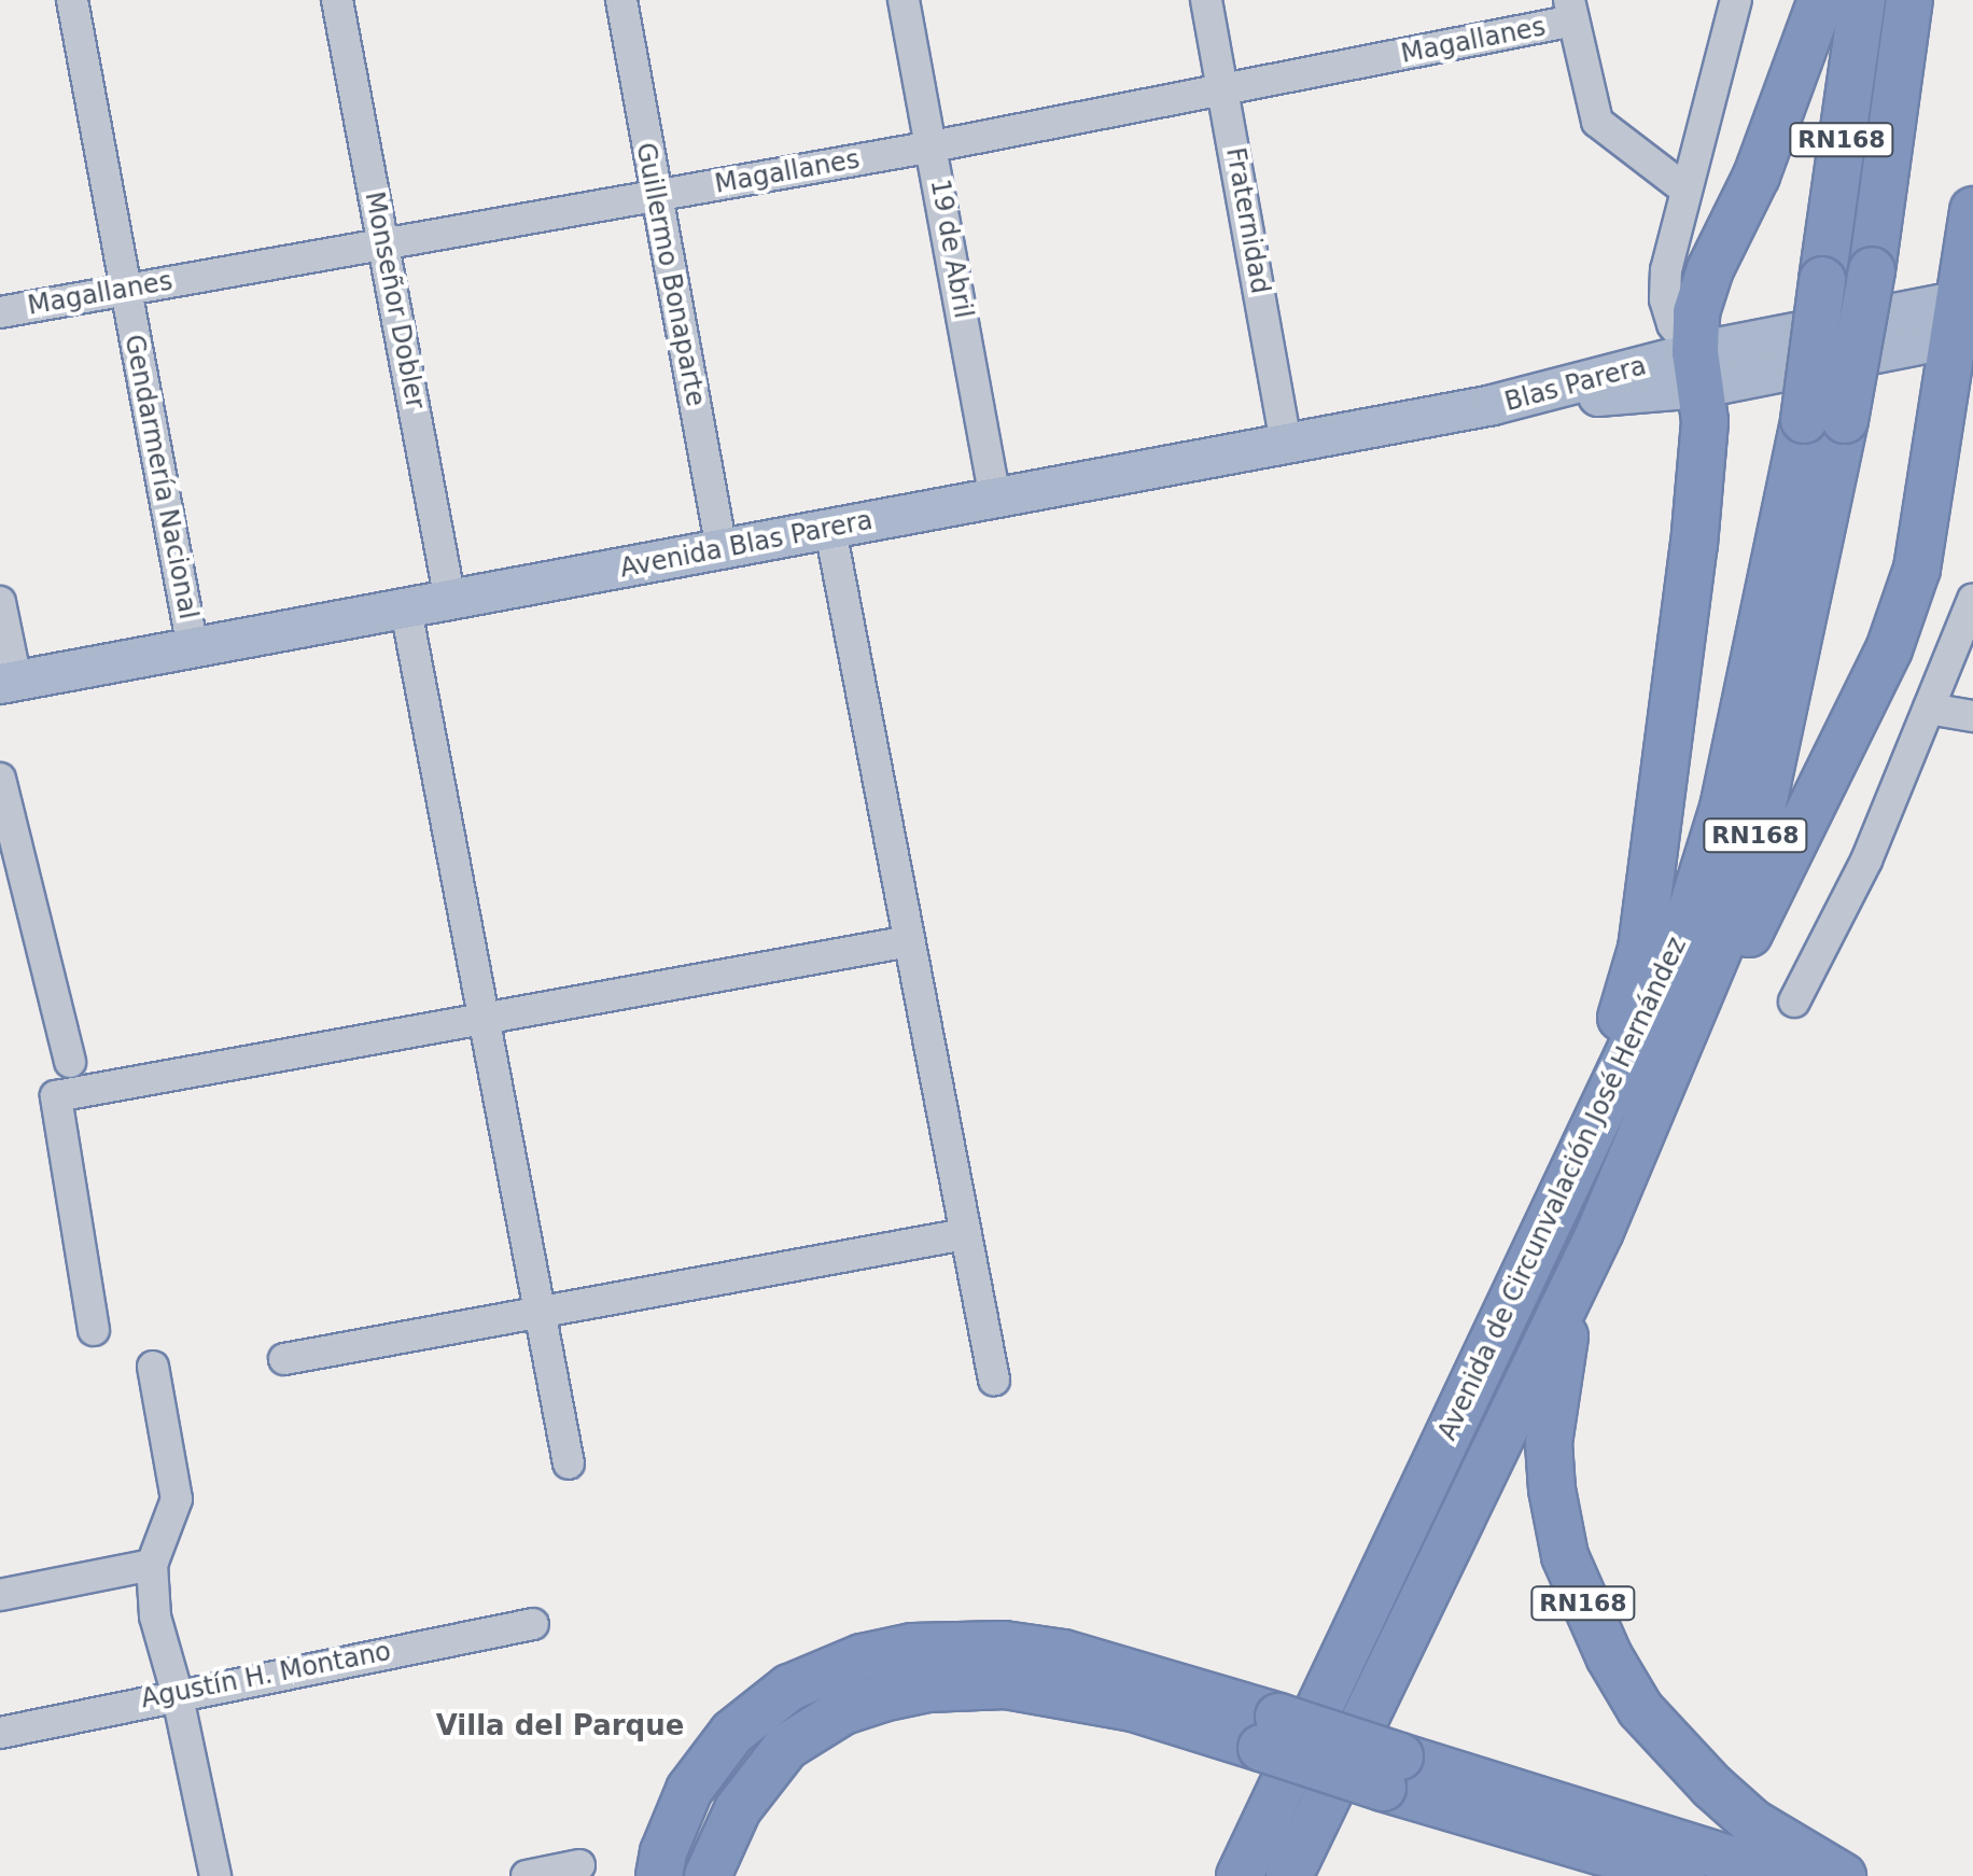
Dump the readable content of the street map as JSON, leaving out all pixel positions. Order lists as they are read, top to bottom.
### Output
{
  "streets": {
    "highway": ["RN168", "Avenida de Circunvalación José Hernández"],
    "main road": ["Blas Parera", "Avenida Blas Parera"],
    "street": [
      "Magallanes",
      "Fraternidad",
      "19 de Abril",
      "Guillermo Bonaparte",
      "Monseñor Dobler",
      "Gendarmería Nacional",
      "Agustín H. Montano"
    ]
  },
  "crossings": [
    ["Magallanes", "Fraternidad"],
    ["Magallanes", "19 de Abril"],
    ["Magallanes", "Guillermo Bonaparte"],
    ["Magallanes", "Monseñor Dobler"],
    ["Magallanes", "Gendarmería Nacional"],
    ["RN168", "Avenida de Circunvalación José Hernández"],
    ["Fraternidad", "Avenida Blas Parera"],
    ["19 de Abril", "Avenida Blas Parera"],
    ["Guillermo Bonaparte", "Avenida Blas Parera"],
    ["Monseñor Dobler", "Avenida Blas Parera"],
    ["Blas Parera", "Avenida Blas Parera"],
    ["Gendarmería Nacional", "Avenida Blas Parera"]
  ],
  "districts": ["Villa del Parque"]
}
